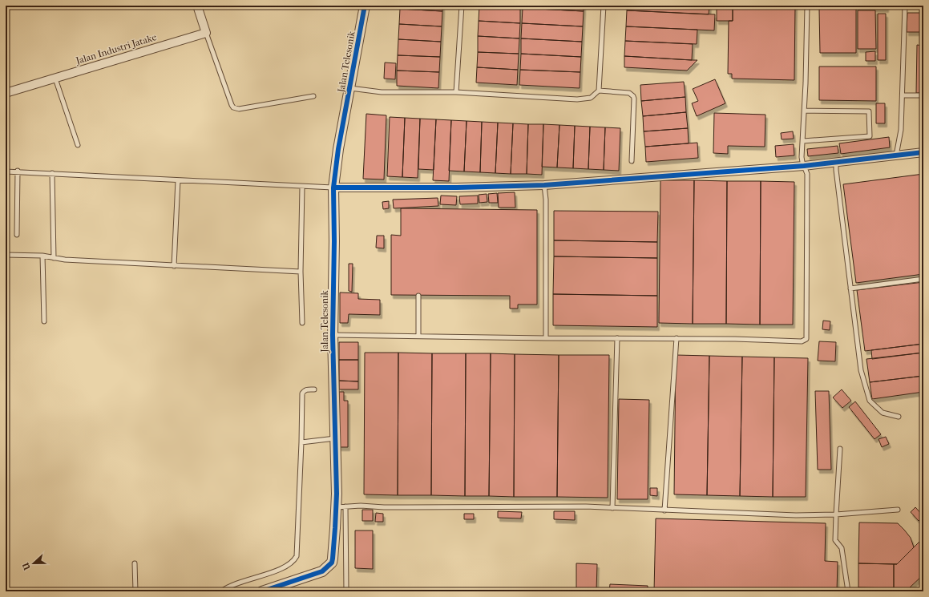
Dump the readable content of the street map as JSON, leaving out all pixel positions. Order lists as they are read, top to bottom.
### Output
{
  "streets": {
    "street": ["Jalan Industri Jatake", "Jalan Telesonik"]
  },
  "north": "left"
}
